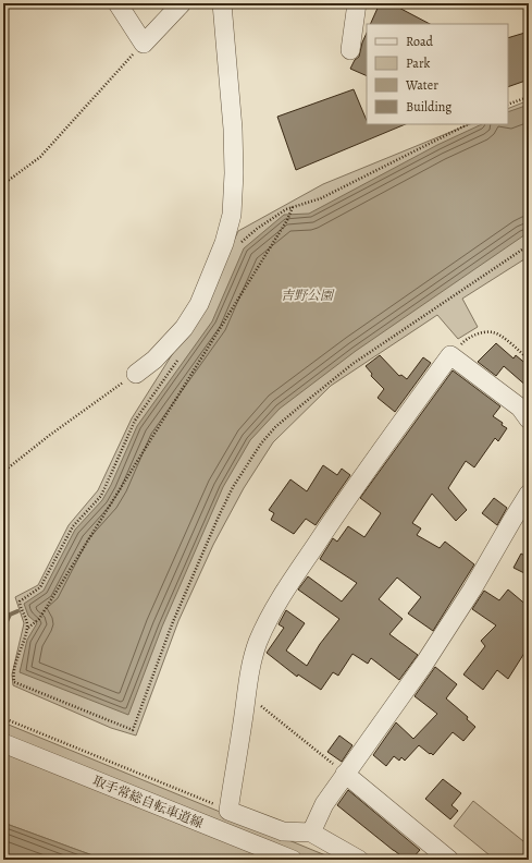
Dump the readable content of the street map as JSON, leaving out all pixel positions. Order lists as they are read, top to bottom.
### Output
{
  "streets": {
    "street": ["取手常総自転車道線"]
  },
  "parks": ["吉野公園"],
  "legend": [
    "Road",
    "Park",
    "Water",
    "Building"
  ]
}
